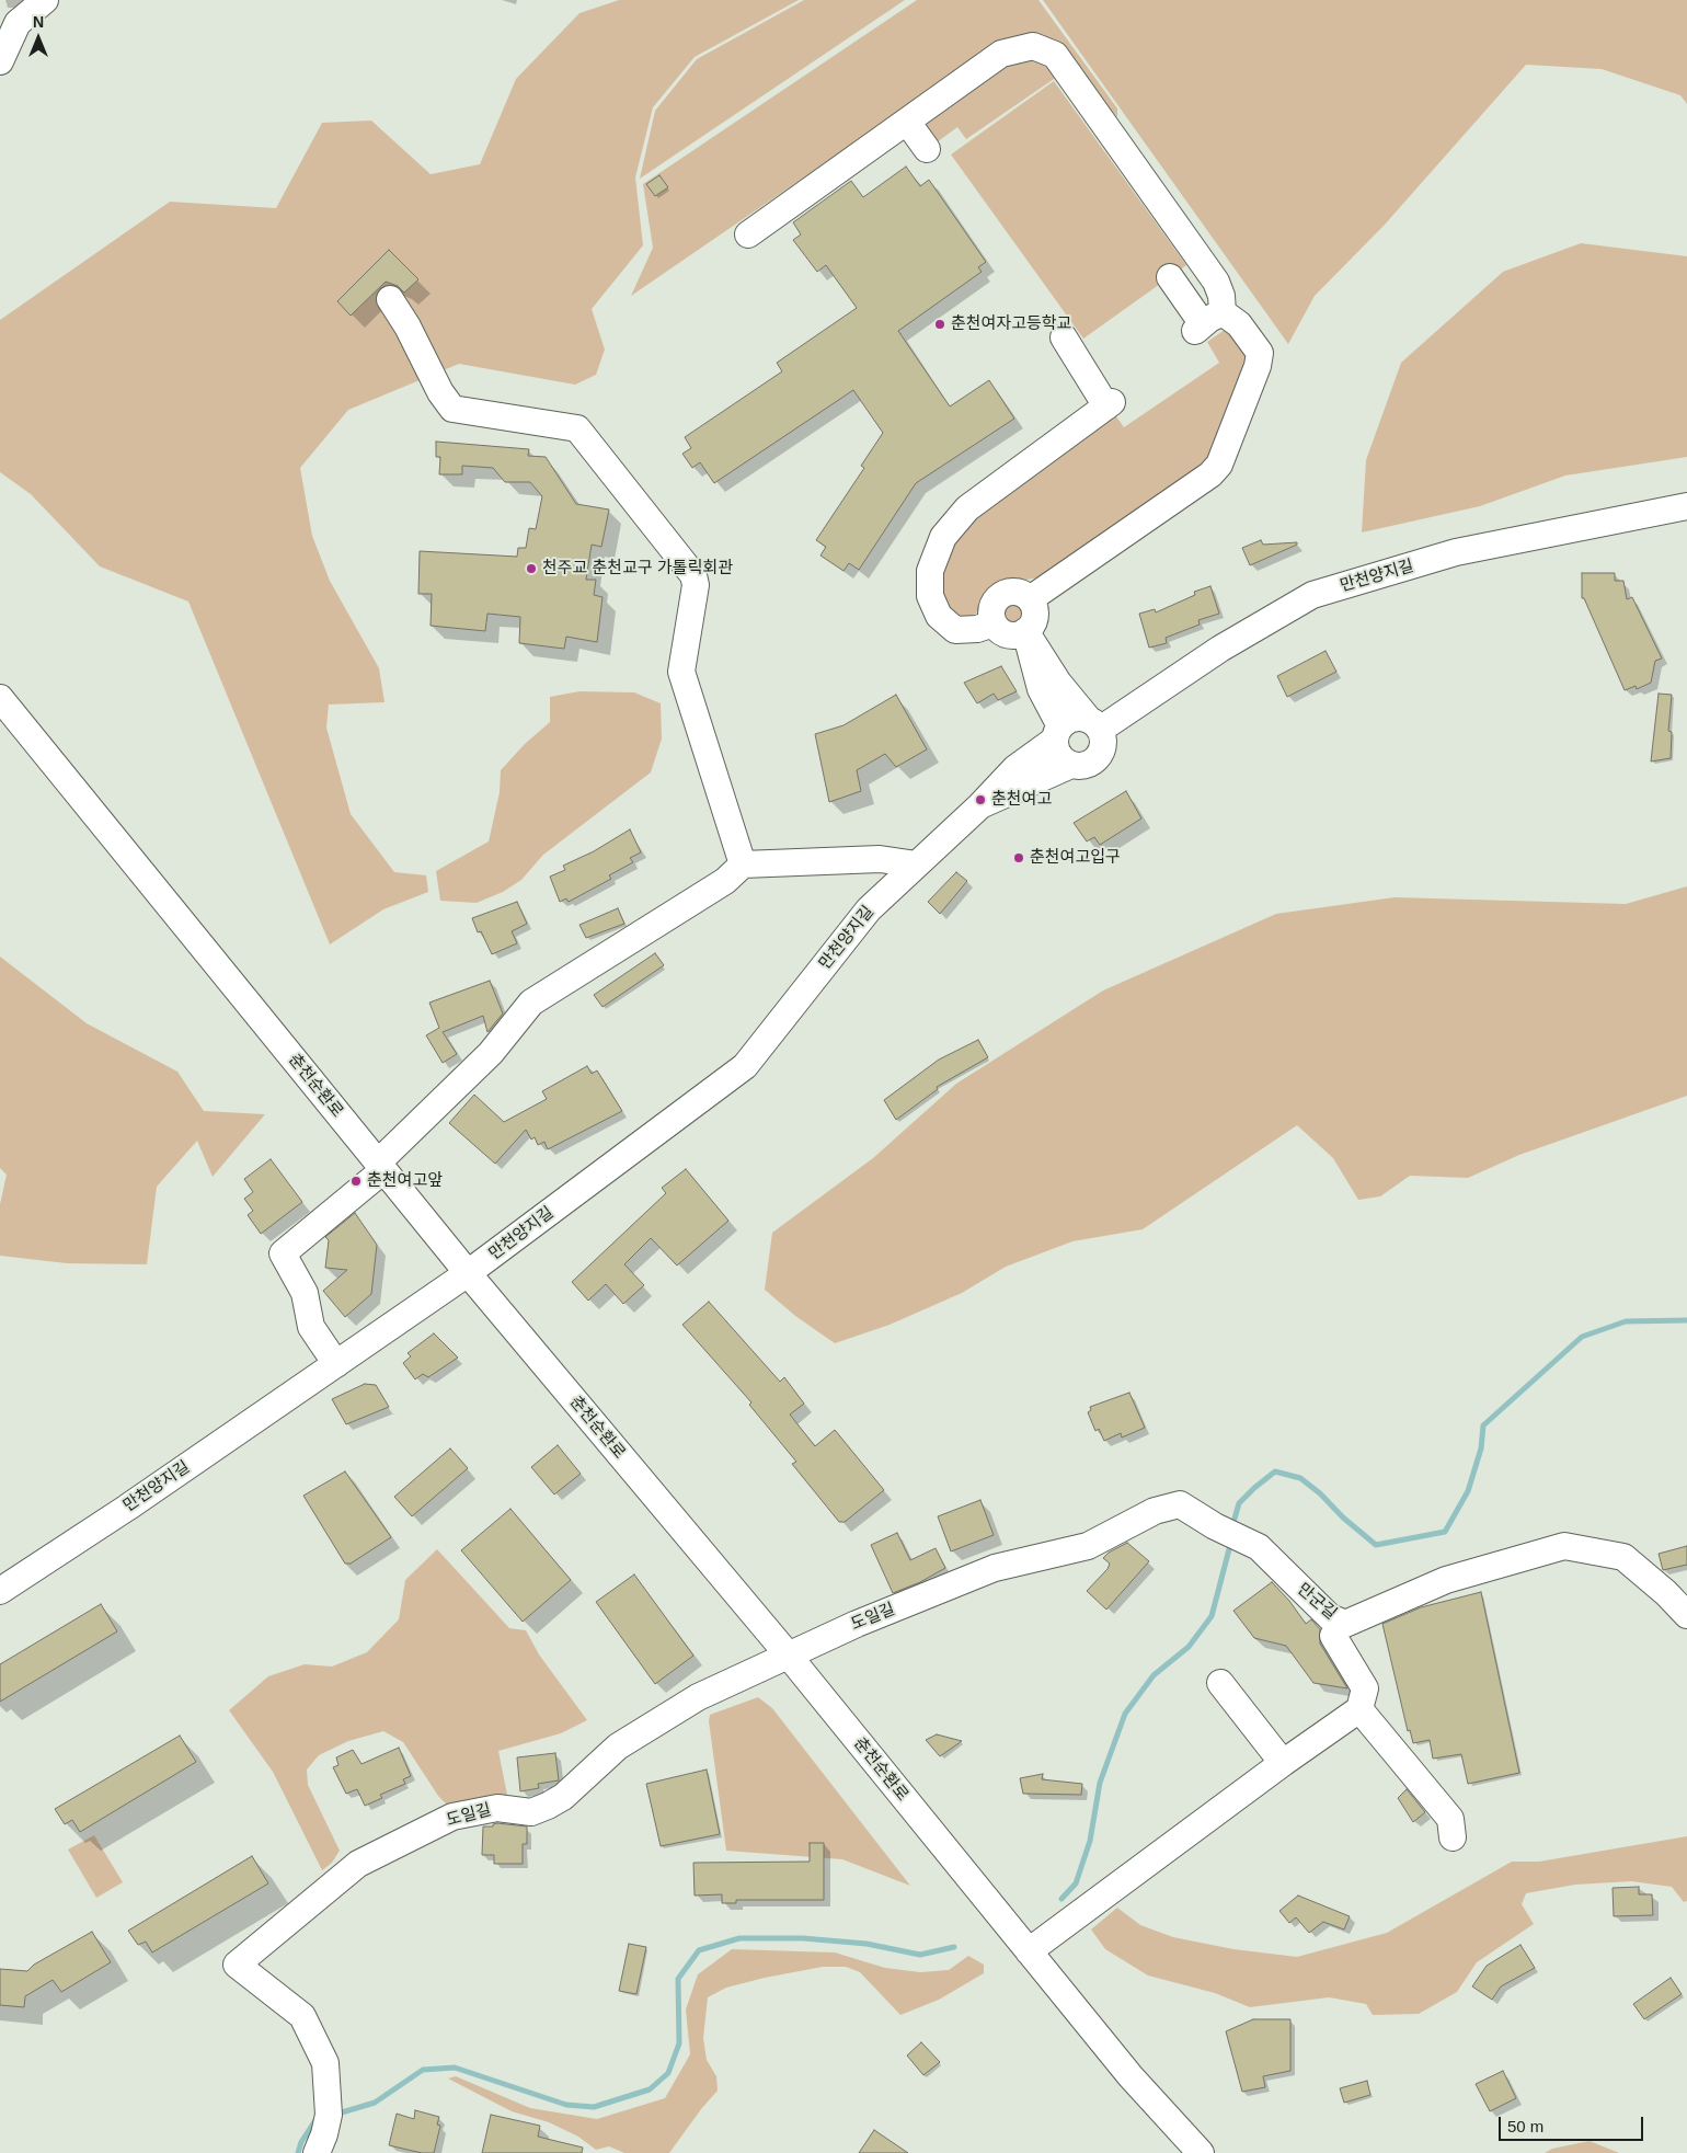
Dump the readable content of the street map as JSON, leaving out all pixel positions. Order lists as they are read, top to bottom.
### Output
{
  "streets": {
    "street": [
      "만천양지길",
      "춘천순환로",
      "만군길",
      "도일길"
    ]
  },
  "crossings": [
    ["만천양지길", "춘천순환로"],
    ["춘천순환로", "도일길"],
    ["만군길", "도일길"]
  ],
  "places": [
    "춘천여자고등학교",
    "천주교 춘천교구 가톨릭회관",
    "춘천여고",
    "춘천여고입구",
    "춘천여고앞"
  ],
  "scale_bar": "50 m",
  "north": "top"
}
